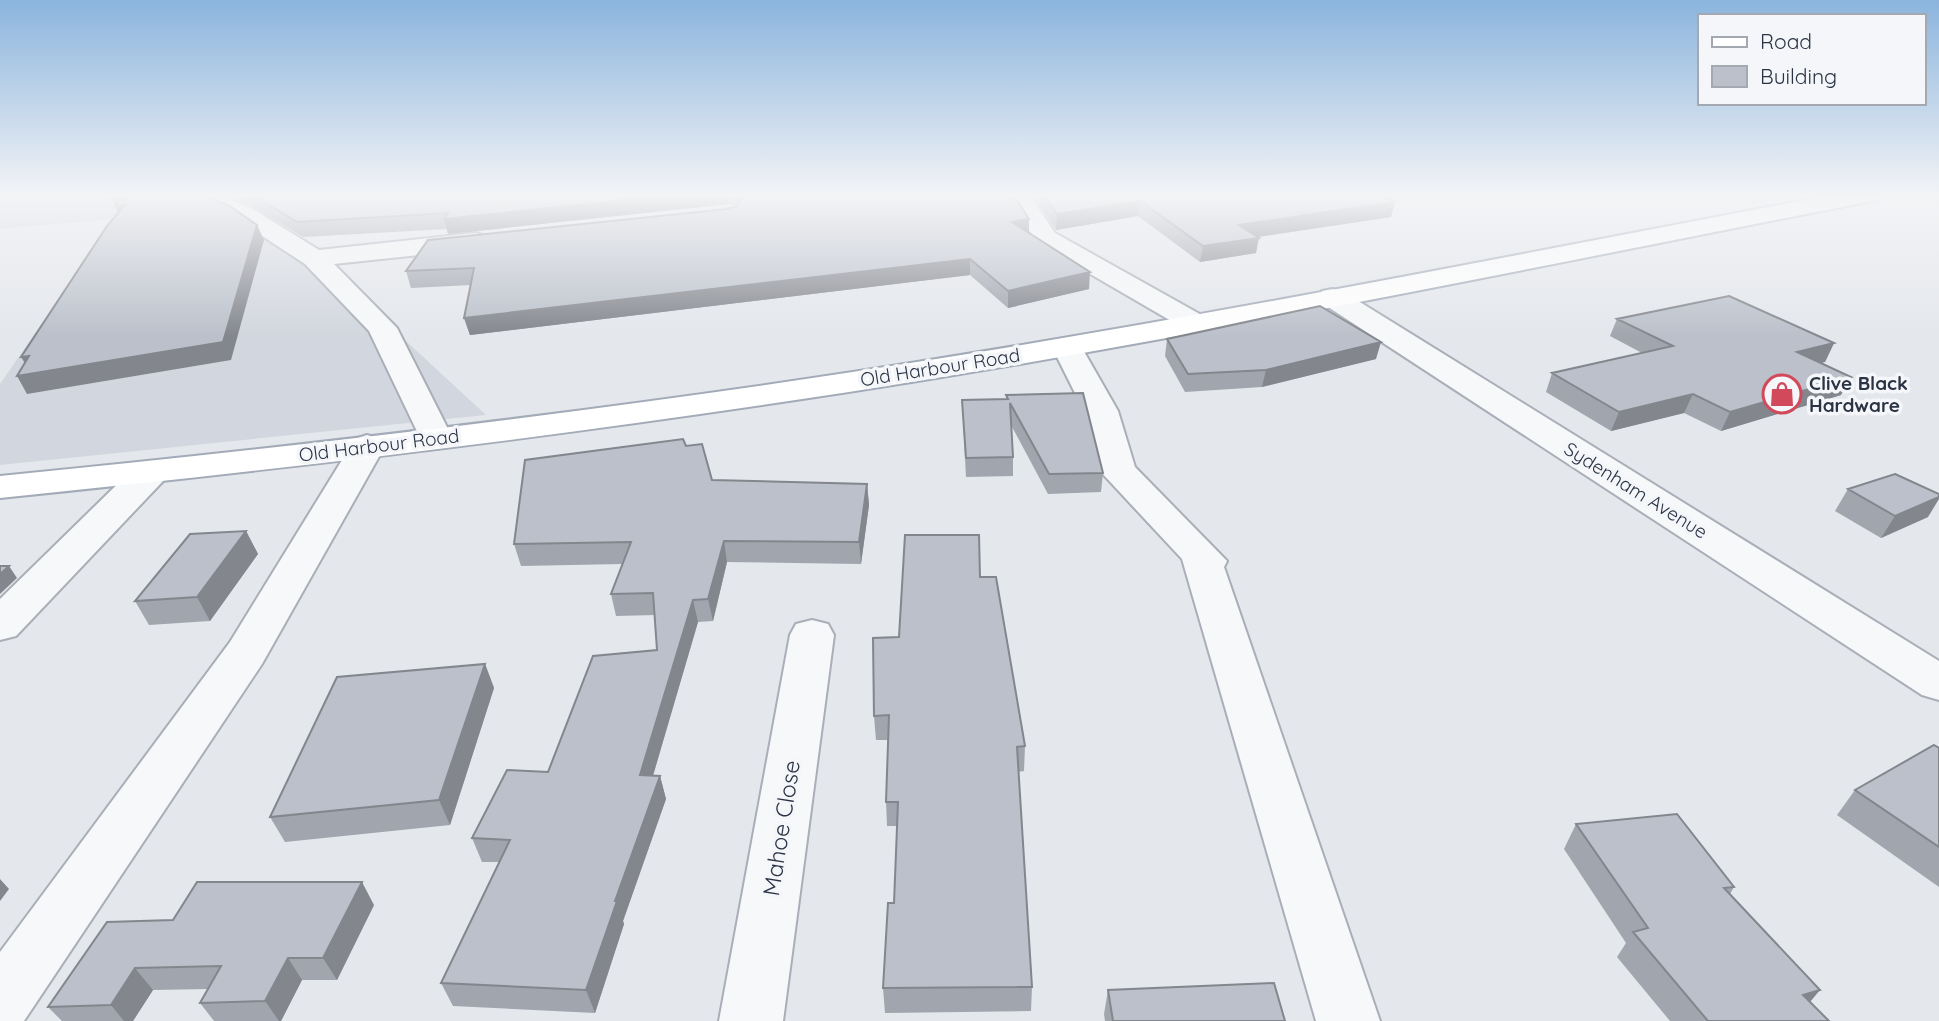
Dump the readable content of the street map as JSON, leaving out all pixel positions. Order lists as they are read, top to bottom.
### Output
{
  "streets": {
    "main road": ["Old Harbour Road"],
    "street": ["Sydenham Avenue", "Mahoe Close"]
  },
  "crossings": [
    ["Old Harbour Road", "Sydenham Avenue"]
  ],
  "places": {
    "shop": ["Clive Black Hardware"]
  },
  "legend": ["Road", "Building"]
}
